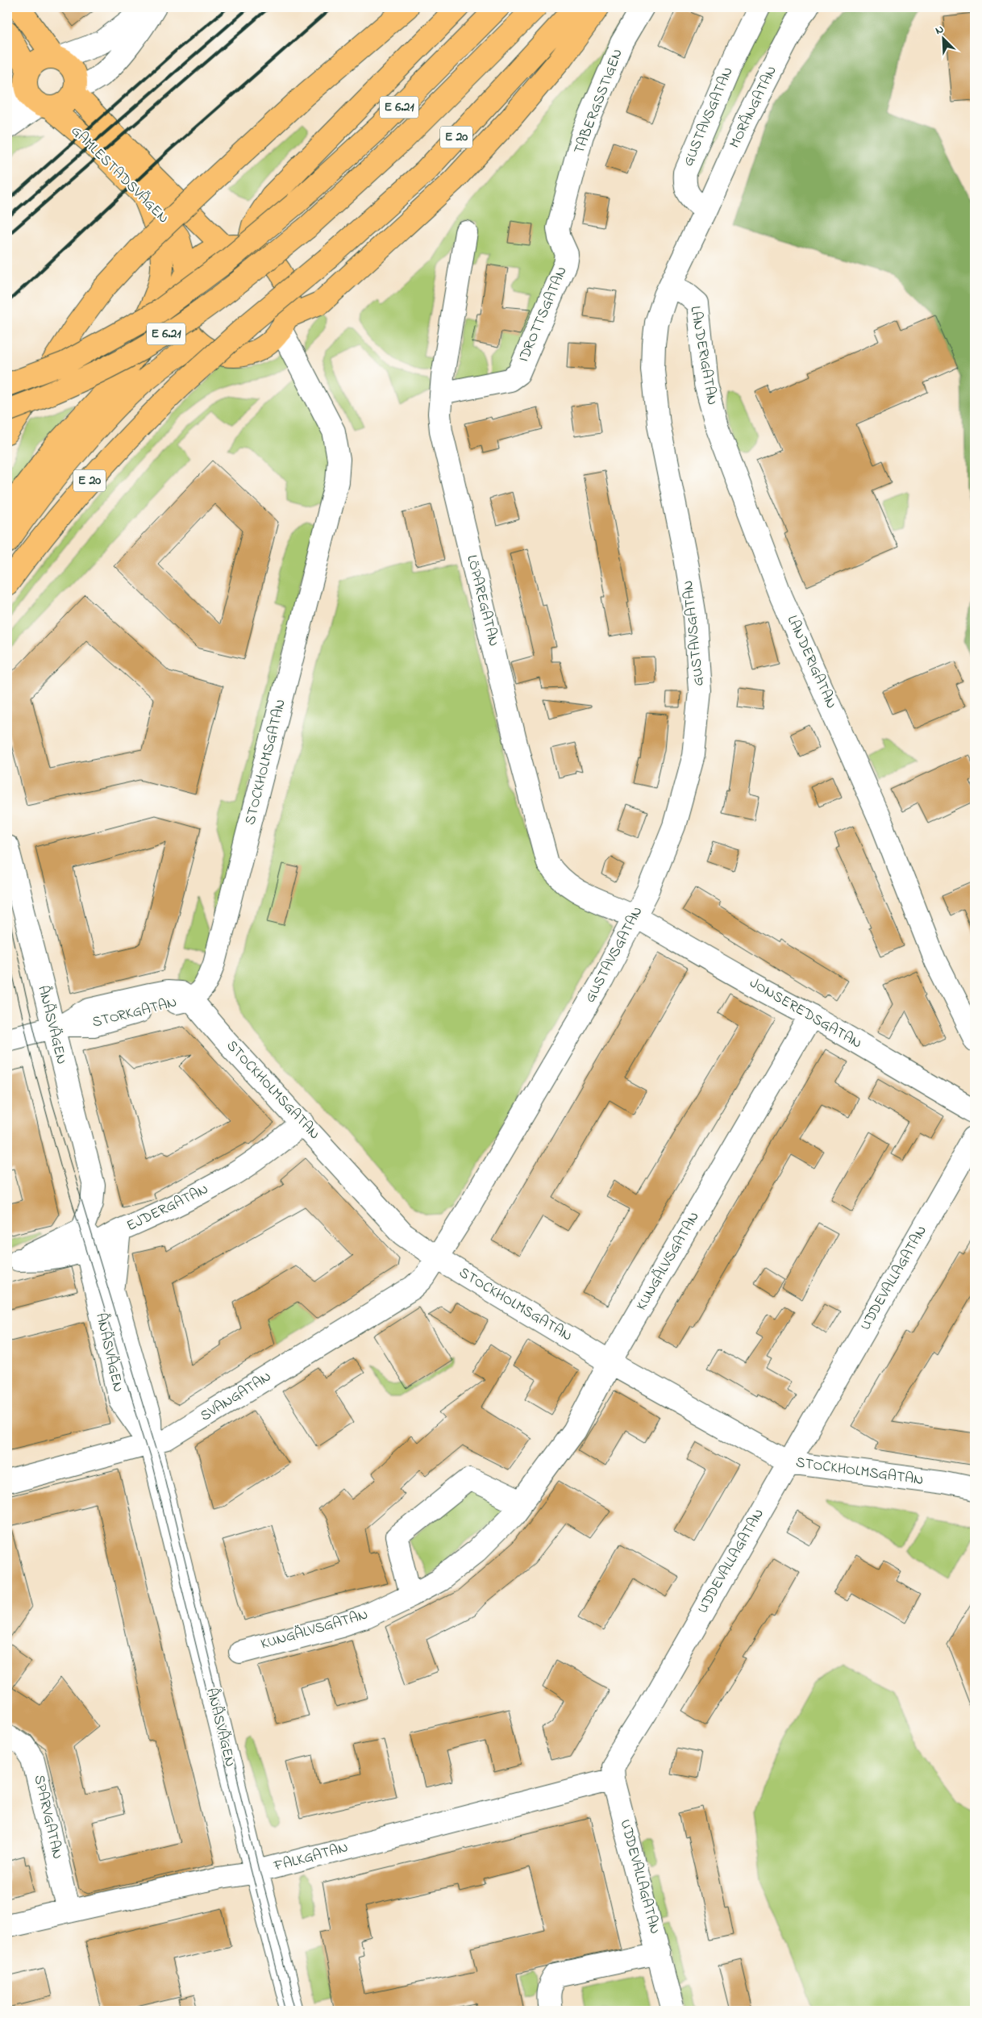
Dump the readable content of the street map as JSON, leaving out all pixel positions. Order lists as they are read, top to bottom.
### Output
{
  "streets": {
    "main road": ["E 6.21", "E 20", "GAMLESTADSVÄGEN"],
    "street": [
      "TABERGSSTIGEN",
      "MORÄNGATAN",
      "GUSTAVSGATAN",
      "IDROTTSGATAN",
      "LANDERIGATAN",
      "LÖPAREGATAN",
      "STOCKHOLMSGATAN",
      "STORKGATAN",
      "JONSEREDSGATAN",
      "ÅNÄSVÄGEN",
      "EJDERGATAN",
      "KUNGÄLVSGATAN",
      "UDDEVALLAGATAN",
      "SVANGATAN",
      "SPARVGATAN",
      "FALKGATAN"
    ]
  },
  "crossings": [
    ["TABERGSSTIGEN", "IDROTTSGATAN"],
    ["MORÄNGATAN", "GUSTAVSGATAN"],
    ["GUSTAVSGATAN", "LANDERIGATAN"],
    ["GUSTAVSGATAN", "LÖPAREGATAN"],
    ["GUSTAVSGATAN", "STOCKHOLMSGATAN"],
    ["GUSTAVSGATAN", "JONSEREDSGATAN"],
    ["GUSTAVSGATAN", "SVANGATAN"],
    ["GAMLESTADSVÄGEN", "STOCKHOLMSGATAN"],
    ["IDROTTSGATAN", "LÖPAREGATAN"],
    ["LÖPAREGATAN", "JONSEREDSGATAN"],
    ["STOCKHOLMSGATAN", "STORKGATAN"],
    ["STOCKHOLMSGATAN", "EJDERGATAN"],
    ["STOCKHOLMSGATAN", "KUNGÄLVSGATAN"],
    ["STOCKHOLMSGATAN", "UDDEVALLAGATAN"],
    ["STOCKHOLMSGATAN", "SVANGATAN"],
    ["STORKGATAN", "ÅNÄSVÄGEN"],
    ["JONSEREDSGATAN", "KUNGÄLVSGATAN"],
    ["ÅNÄSVÄGEN", "EJDERGATAN"],
    ["ÅNÄSVÄGEN", "SVANGATAN"],
    ["ÅNÄSVÄGEN", "FALKGATAN"],
    ["UDDEVALLAGATAN", "FALKGATAN"],
    ["SPARVGATAN", "FALKGATAN"]
  ],
  "north": "top left"
}
